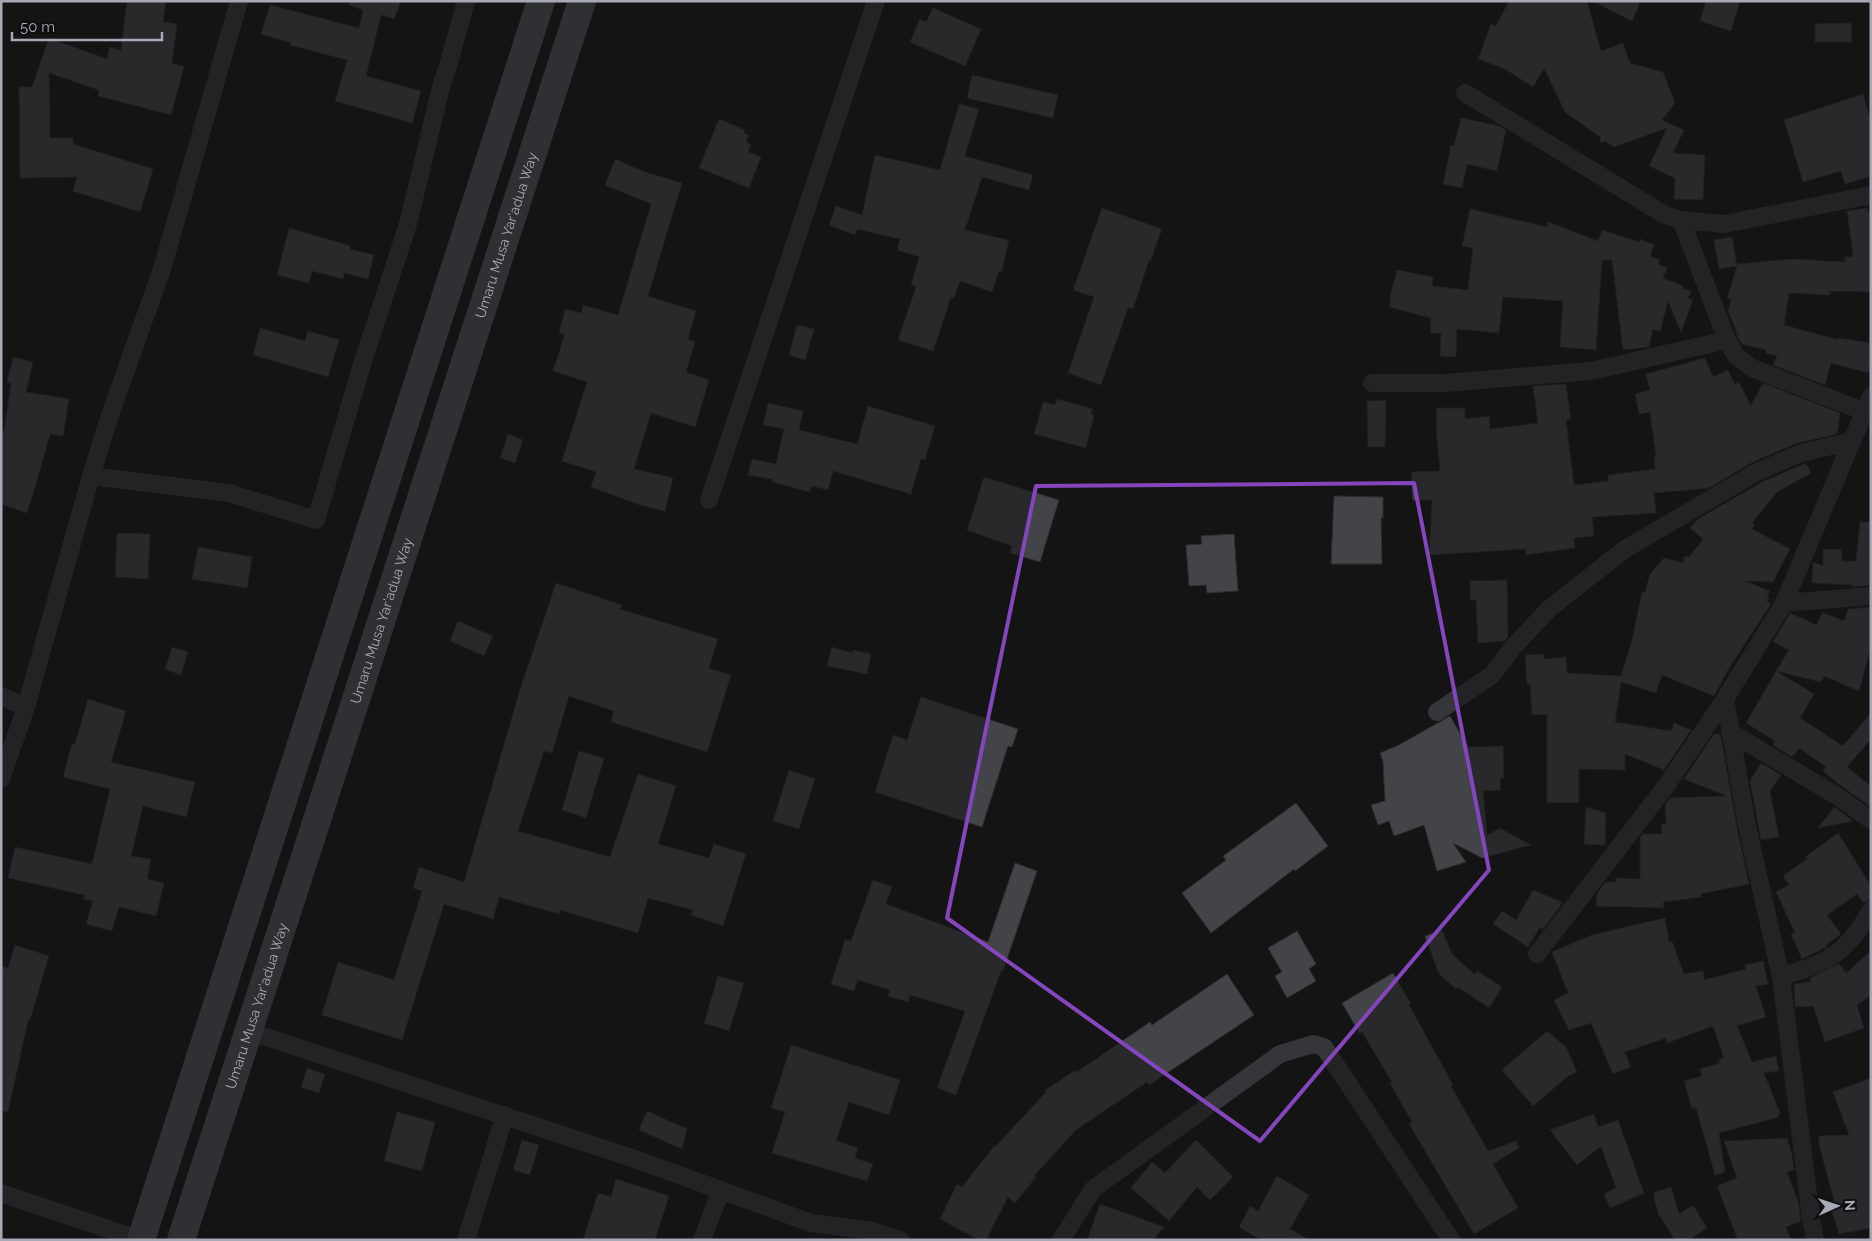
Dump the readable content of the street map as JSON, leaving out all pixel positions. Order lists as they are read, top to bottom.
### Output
{
  "streets": {
    "main road": ["Umaru Musa Yar'adua Way"]
  },
  "scale_bar": "50 m",
  "north": "right"
}
